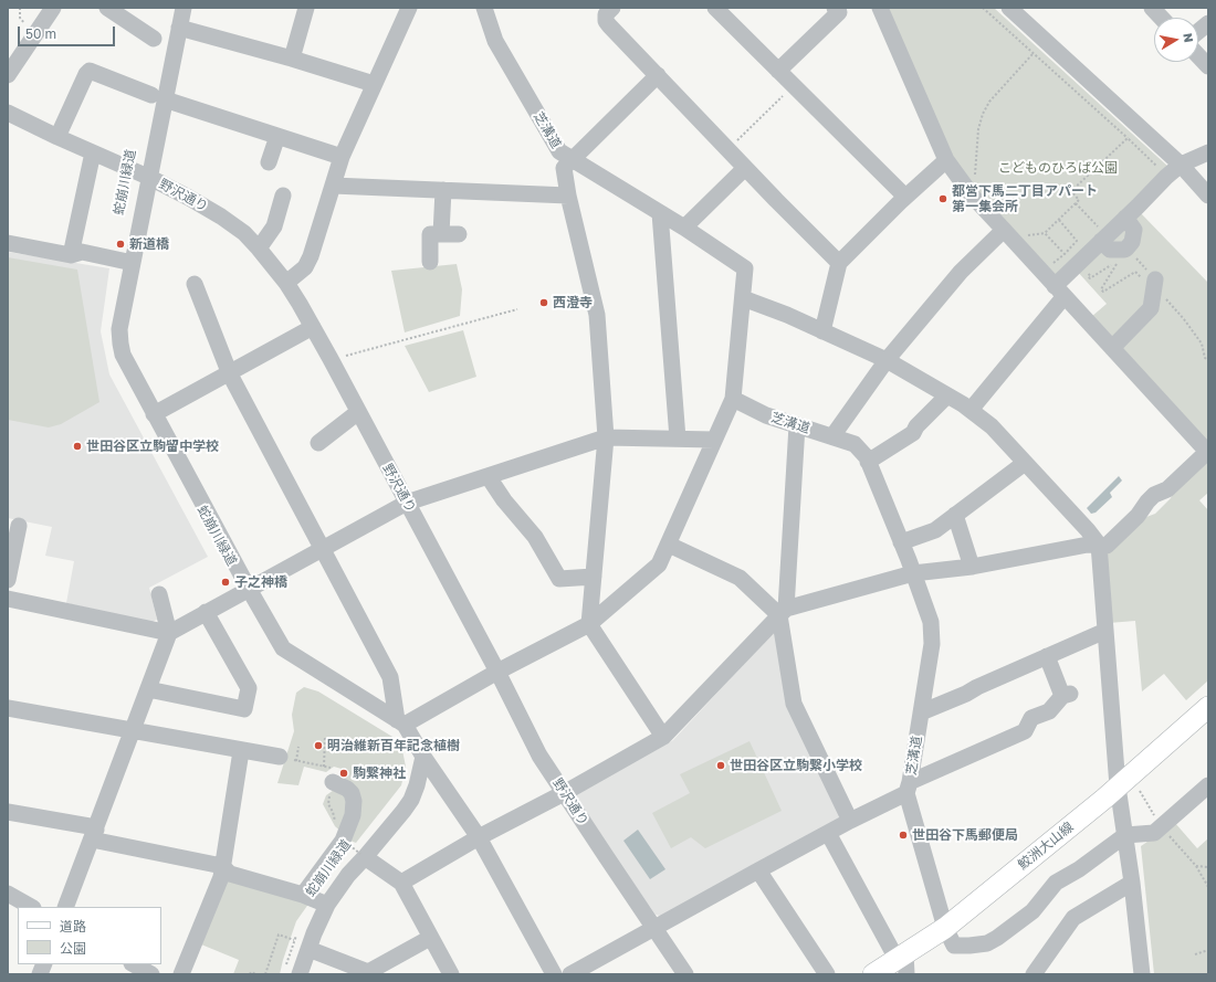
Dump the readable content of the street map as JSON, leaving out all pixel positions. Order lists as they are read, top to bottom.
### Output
{
  "streets": {
    "main road": ["鮫洲大山線"],
    "street": ["芝溝道", "野沢通り"]
  },
  "crossings": [
    ["芝溝道", "鮫洲大山線"]
  ],
  "parks": ["こどものひろば公園"],
  "places": [
    "都営下馬二丁目アパート 第一集会所",
    "新道橋",
    "西澄寺",
    "世田谷区立駒留中学校",
    "子之神橋",
    "明治維新百年記念植樹",
    "世田谷区立駒繋小学校",
    "駒繋神社",
    "世田谷下馬郵便局"
  ],
  "legend": ["道路", "公園"],
  "scale_bar": "50 m",
  "north": "right"
}
